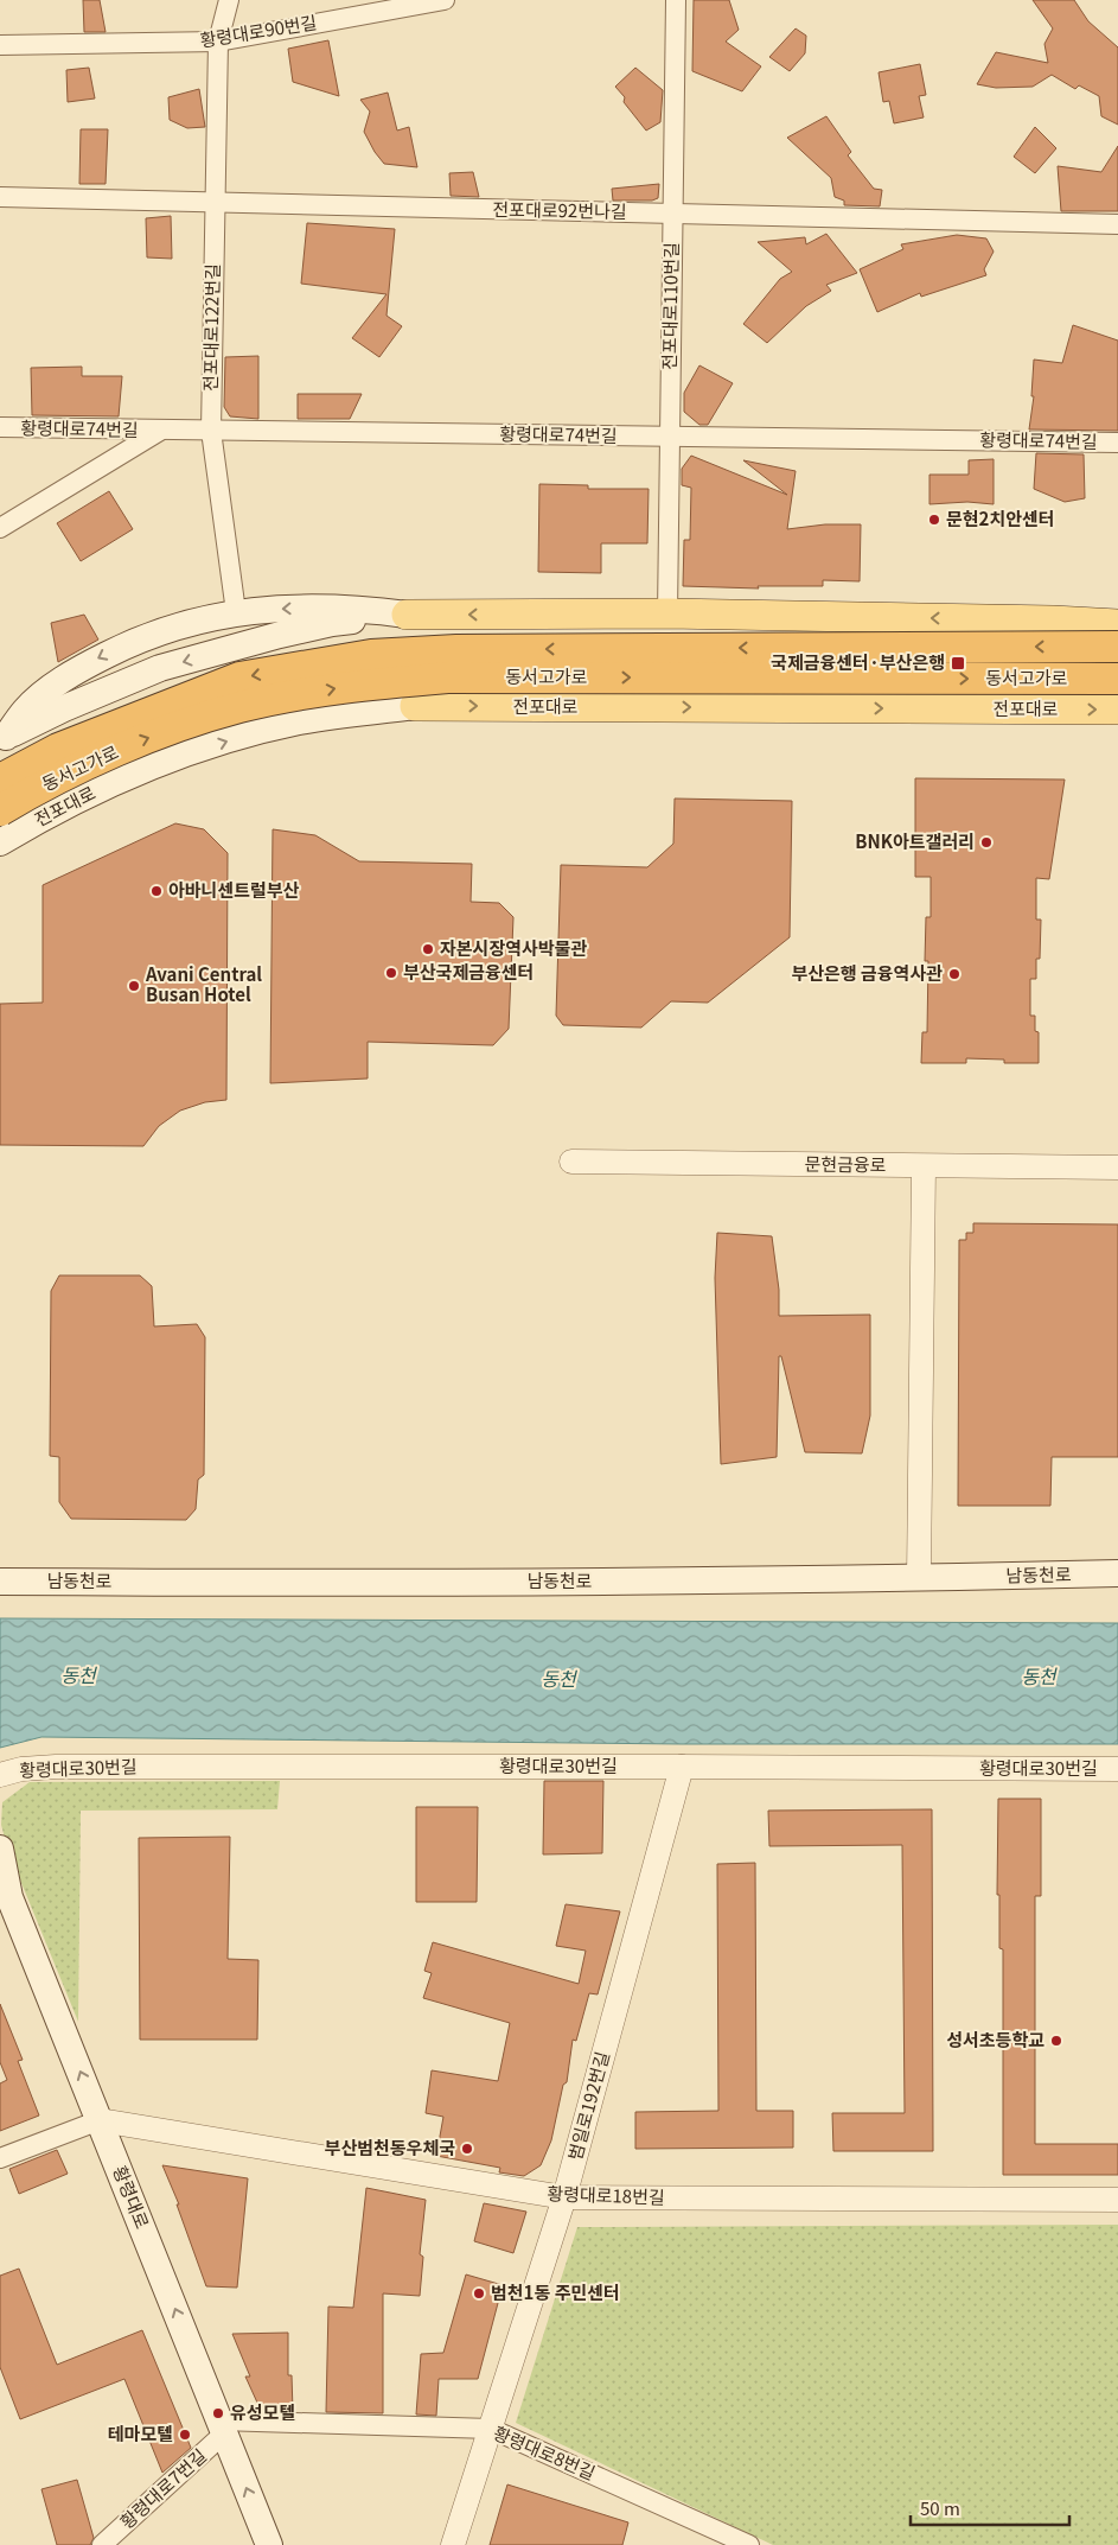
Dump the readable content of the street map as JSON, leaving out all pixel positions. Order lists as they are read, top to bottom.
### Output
{
  "streets": {
    "highway": ["동서고가로"],
    "main road": ["전포대로", "남동천로", "황령대로"],
    "street": [
      "황령대로90번길",
      "전포대로92번나길",
      "전포대로110번길",
      "전포대로122번길",
      "황령대로74번길",
      "문현금융로",
      "황령대로30번길",
      "범일로192번길",
      "황령대로18번길",
      "황령대로8번길",
      "황령대로7번길"
    ]
  },
  "crossings": [
    ["황령대로90번길", "전포대로122번길"],
    ["전포대로92번나길", "전포대로110번길"],
    ["전포대로92번나길", "전포대로122번길"],
    ["전포대로110번길", "황령대로74번길"],
    ["전포대로122번길", "황령대로74번길"],
    ["황령대로30번길", "범일로192번길"],
    ["범일로192번길", "황령대로18번길"],
    ["범일로192번길", "황령대로8번길"],
    ["황령대로18번길", "황령대로"],
    ["황령대로", "황령대로8번길"],
    ["황령대로", "황령대로7번길"],
    ["황령대로8번길", "황령대로7번길"]
  ],
  "one_way": ["황령대로"],
  "water": ["동천"],
  "places": {
    "other": [
      "문현2치안센터",
      "BNK아트갤러리",
      "아바니센트럴부산",
      "자본시장역사박물관",
      "부산국제금융센터",
      "부산은행 금융역사관",
      "Avani Central Busan Hotel",
      "성서초등학교",
      "부산범천동우체국",
      "범천1동 주민센터",
      "유성모텔",
      "테마모텔"
    ],
    "transit": ["국제금융센터·부산은행"]
  },
  "scale_bar": "50 m"
}
